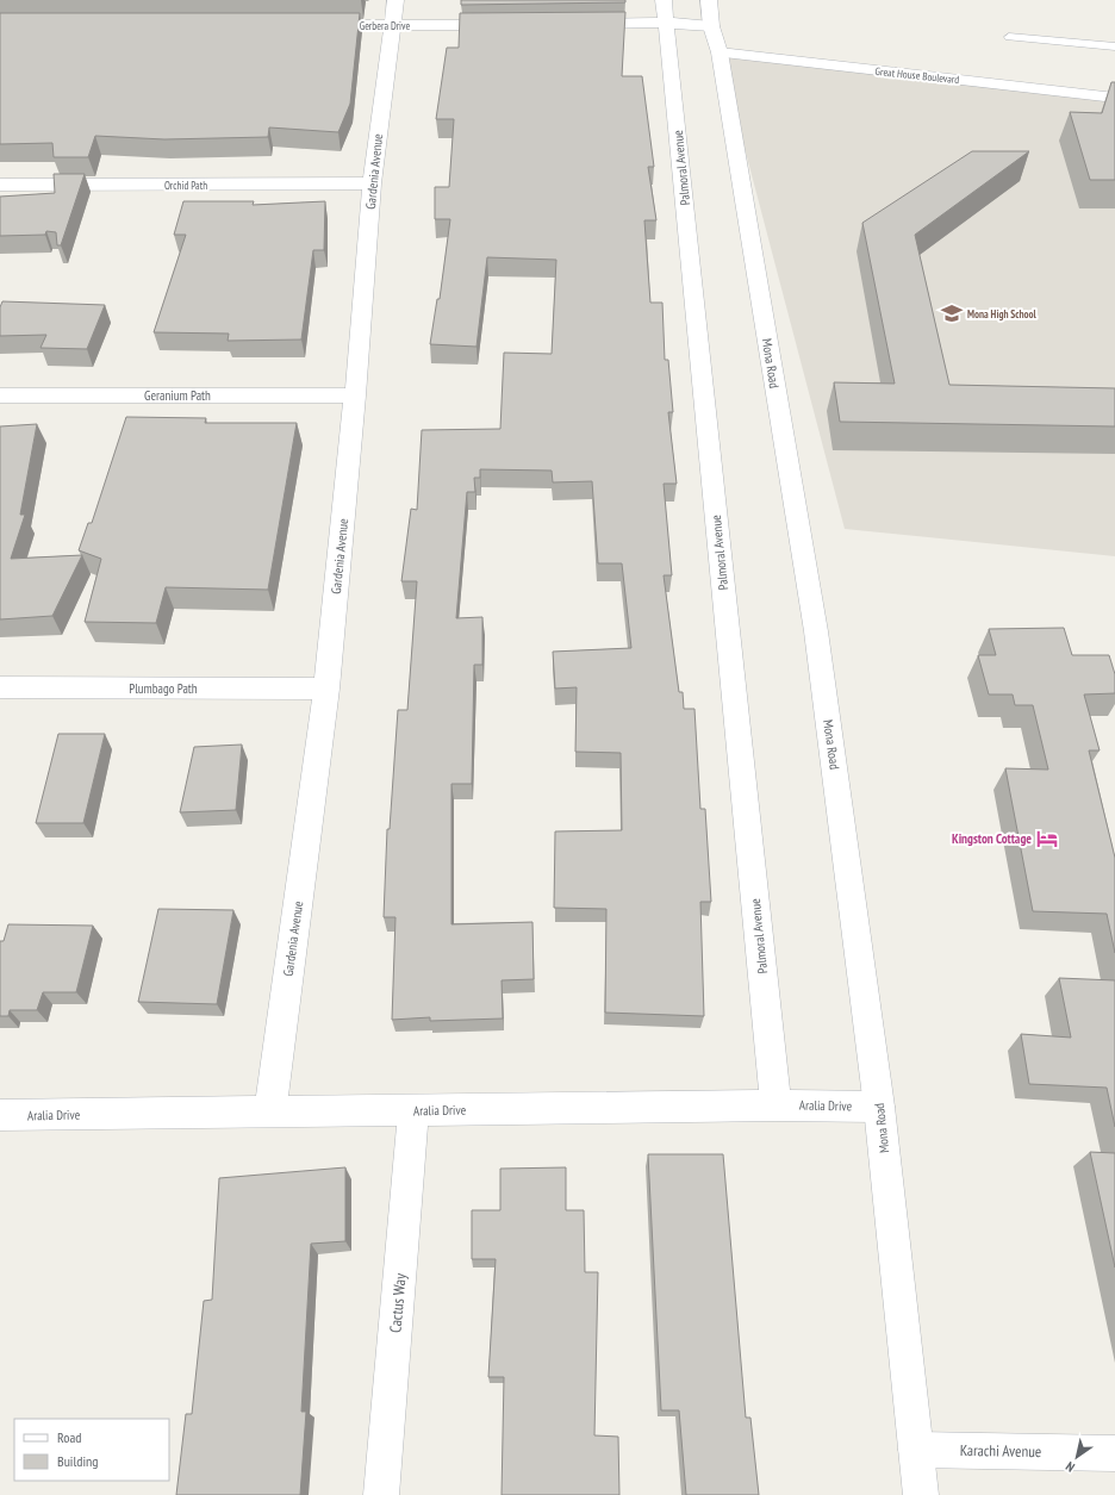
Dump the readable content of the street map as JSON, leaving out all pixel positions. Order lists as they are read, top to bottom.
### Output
{
  "streets": {
    "street": [
      "Gerbera Drive",
      "Great House Boulevard",
      "Palmoral Avenue",
      "Gardenia Avenue",
      "Orchid Path",
      "Mona Road",
      "Geranium Path",
      "Plumbago Path",
      "Aralia Drive",
      "Cactus Way",
      "Karachi Avenue"
    ]
  },
  "crossings": [
    ["Gerbera Drive", "Gardenia Avenue"],
    ["Great House Boulevard", "Mona Road"],
    ["Palmoral Avenue", "Aralia Drive"],
    ["Gardenia Avenue", "Orchid Path"],
    ["Gardenia Avenue", "Geranium Path"],
    ["Gardenia Avenue", "Plumbago Path"],
    ["Gardenia Avenue", "Aralia Drive"],
    ["Mona Road", "Aralia Drive"],
    ["Mona Road", "Karachi Avenue"],
    ["Aralia Drive", "Cactus Way"]
  ],
  "places": {
    "school or university": ["Mona High School"],
    "hotel": ["Kingston Cottage"]
  },
  "legend": ["Road", "Building"],
  "north": "bottom left"
}
